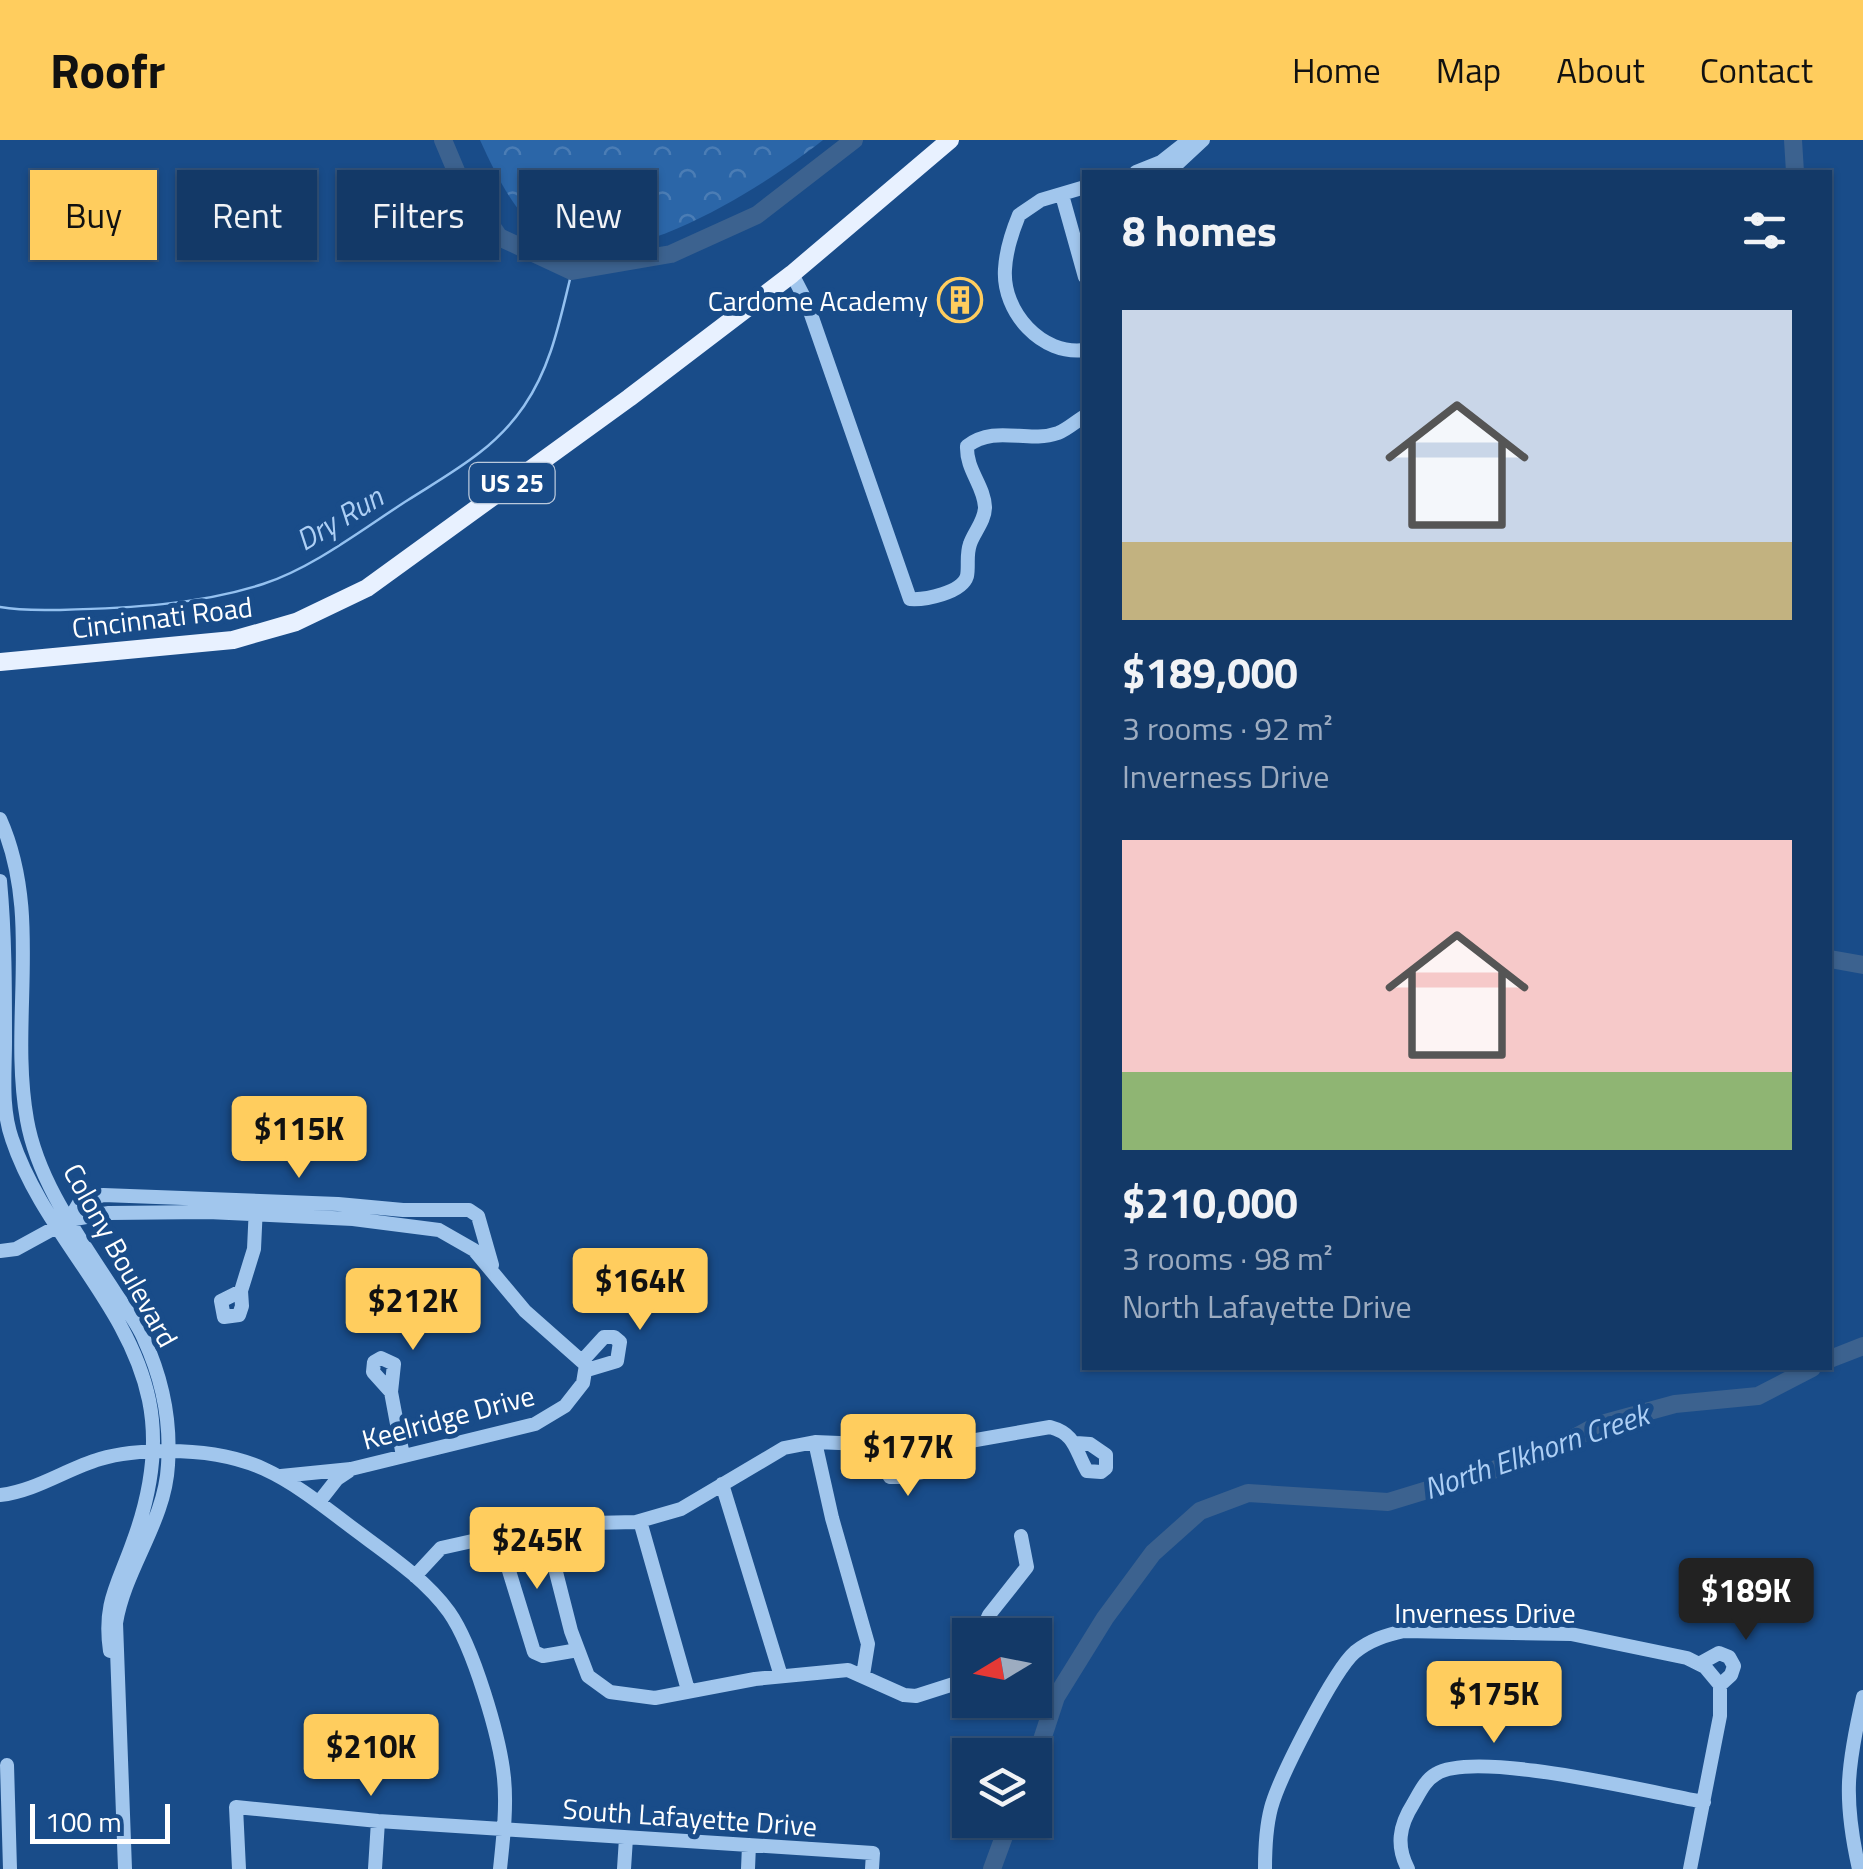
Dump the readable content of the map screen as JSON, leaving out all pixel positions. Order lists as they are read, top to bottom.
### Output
{
  "streets": {
    "main road": ["US 25", "Cincinnati Road"],
    "street": [
      "Colony Boulevard",
      "Keelridge Drive",
      "Inverness Drive",
      "South Lafayette Drive"
    ]
  },
  "crossings": [
    ["Colony Boulevard", "Keelridge Drive"]
  ],
  "water": ["Dry Run", "North Elkhorn Creek"],
  "places": {
    "building": ["Cardome Academy"]
  },
  "scale_bar": "100 m",
  "north": "left",
  "page": {
    "header": "Roofr",
    "nav": [
      "Home",
      "Map",
      "About",
      "Contact"
    ],
    "chip": [
      "Buy",
      "Rent",
      "Filters",
      "New"
    ],
    "heading": "8 homes",
    "list": [
      {
        "name": "$189,000",
        "note": "3 rooms · 92 m² · Inverness Drive"
      },
      {
        "name": "$210,000",
        "note": "3 rooms · 98 m² · North Lafayette Drive"
      }
    ],
    "price": [
      "$115K",
      "$164K",
      "$212K",
      "$177K",
      "$245K",
      "$189K",
      "$175K",
      "$210K"
    ],
    "scale": "100 m"
  }
}
